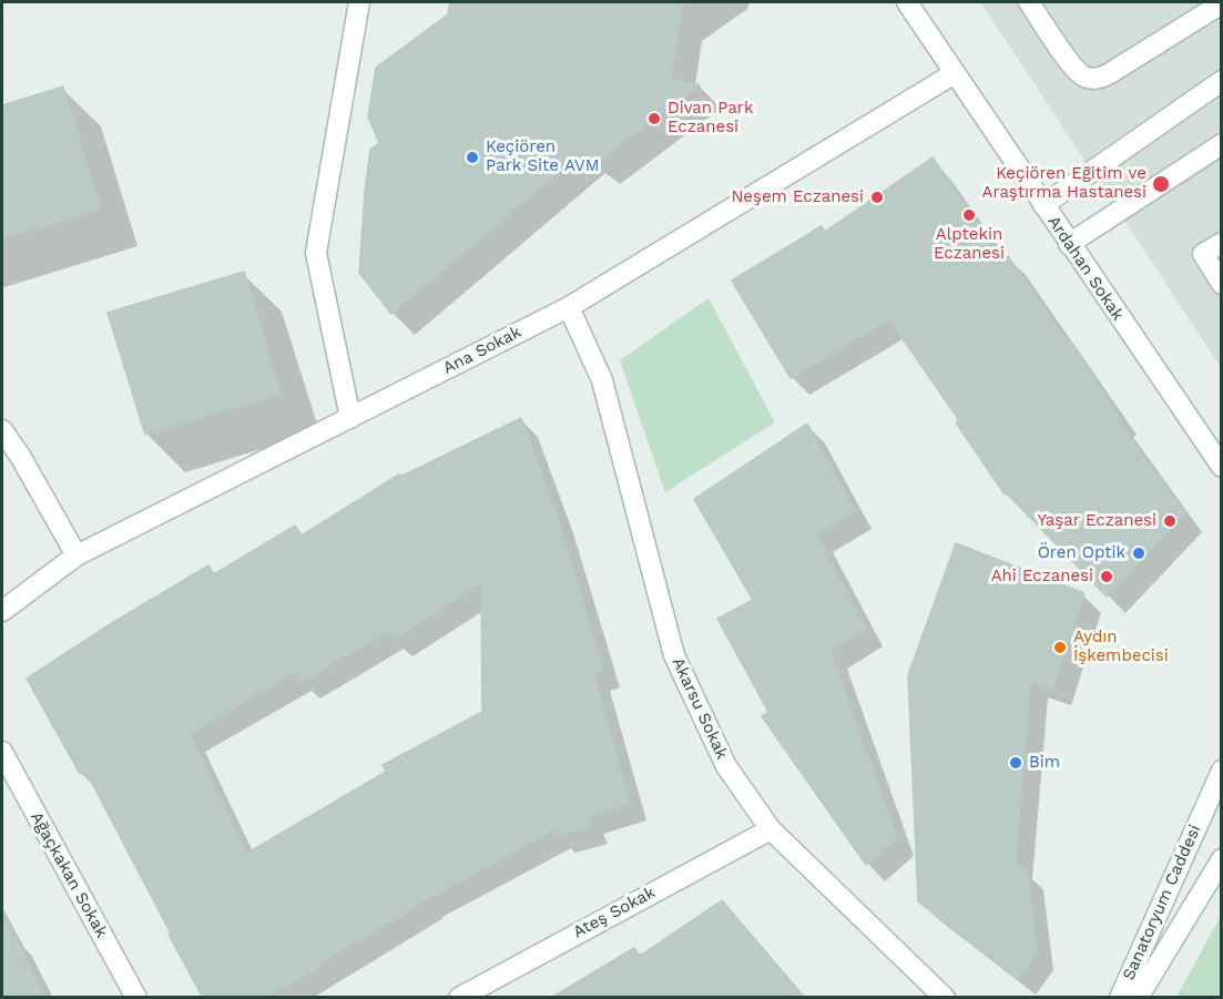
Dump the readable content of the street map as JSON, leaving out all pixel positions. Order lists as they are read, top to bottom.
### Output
{
  "streets": {
    "street": [
      "Ardahan Sokak",
      "Ana Sokak",
      "Akarsu Sokak",
      "Ağaçkakan Sokak",
      "Sanatoryum Caddesi",
      "Ateş Sokak"
    ]
  },
  "crossings": [
    ["Ardahan Sokak", "Ana Sokak"],
    ["Ana Sokak", "Akarsu Sokak"],
    ["Akarsu Sokak", "Ateş Sokak"]
  ],
  "places": [
    "Divan Park Eczanesi",
    "Keçiören Park Site AVM",
    "Keçiören Eğitim ve Araştırma Hastanesi",
    "Neşem Eczanesi",
    "Alptekin Eczanesi",
    "Yaşar Eczanesi",
    "Ören Optik",
    "Ahi Eczanesi",
    "Aydın İşkembecisi",
    "Bim"
  ]
}
